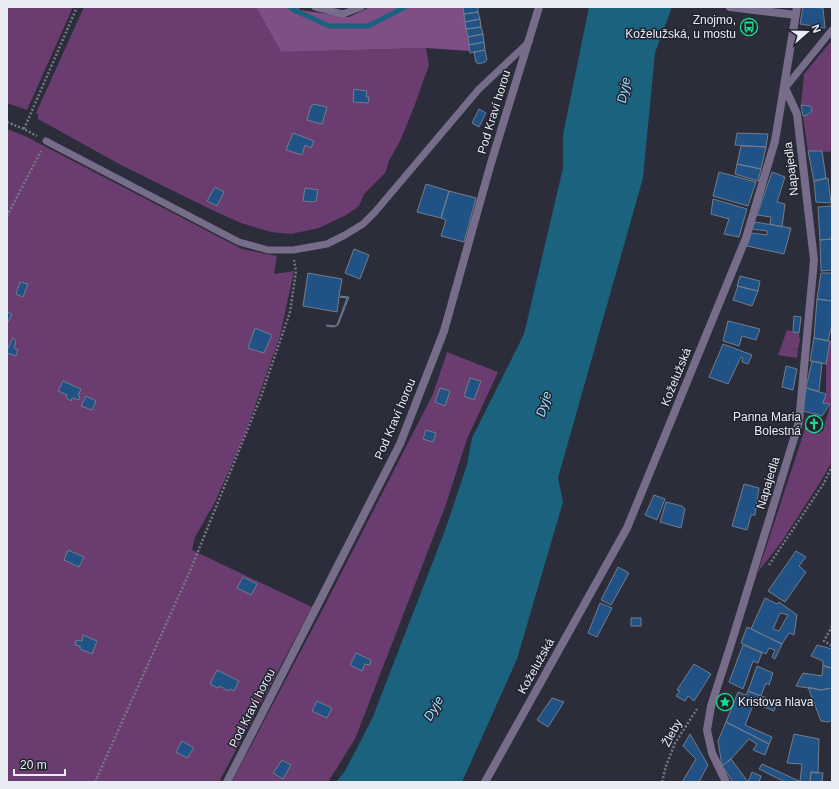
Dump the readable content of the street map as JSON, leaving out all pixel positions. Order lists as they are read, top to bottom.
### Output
{
  "streets": {
    "street": ["Pod Kraví horou", "Napajedla", "Koželužská"],
    "path": ["Žleby"]
  },
  "crossings": [
    ["Napajedla", "Koželužská"],
    ["Napajedla", "Žleby"]
  ],
  "water": ["Dyje"],
  "places": {
    "bus stop": ["Znojmo, Koželužská, u mostu"],
    "church": ["Panna Maria Bolestná"],
    "place": ["Kristova hlava"]
  },
  "scale_bar": "20 m",
  "north": "right"
}
